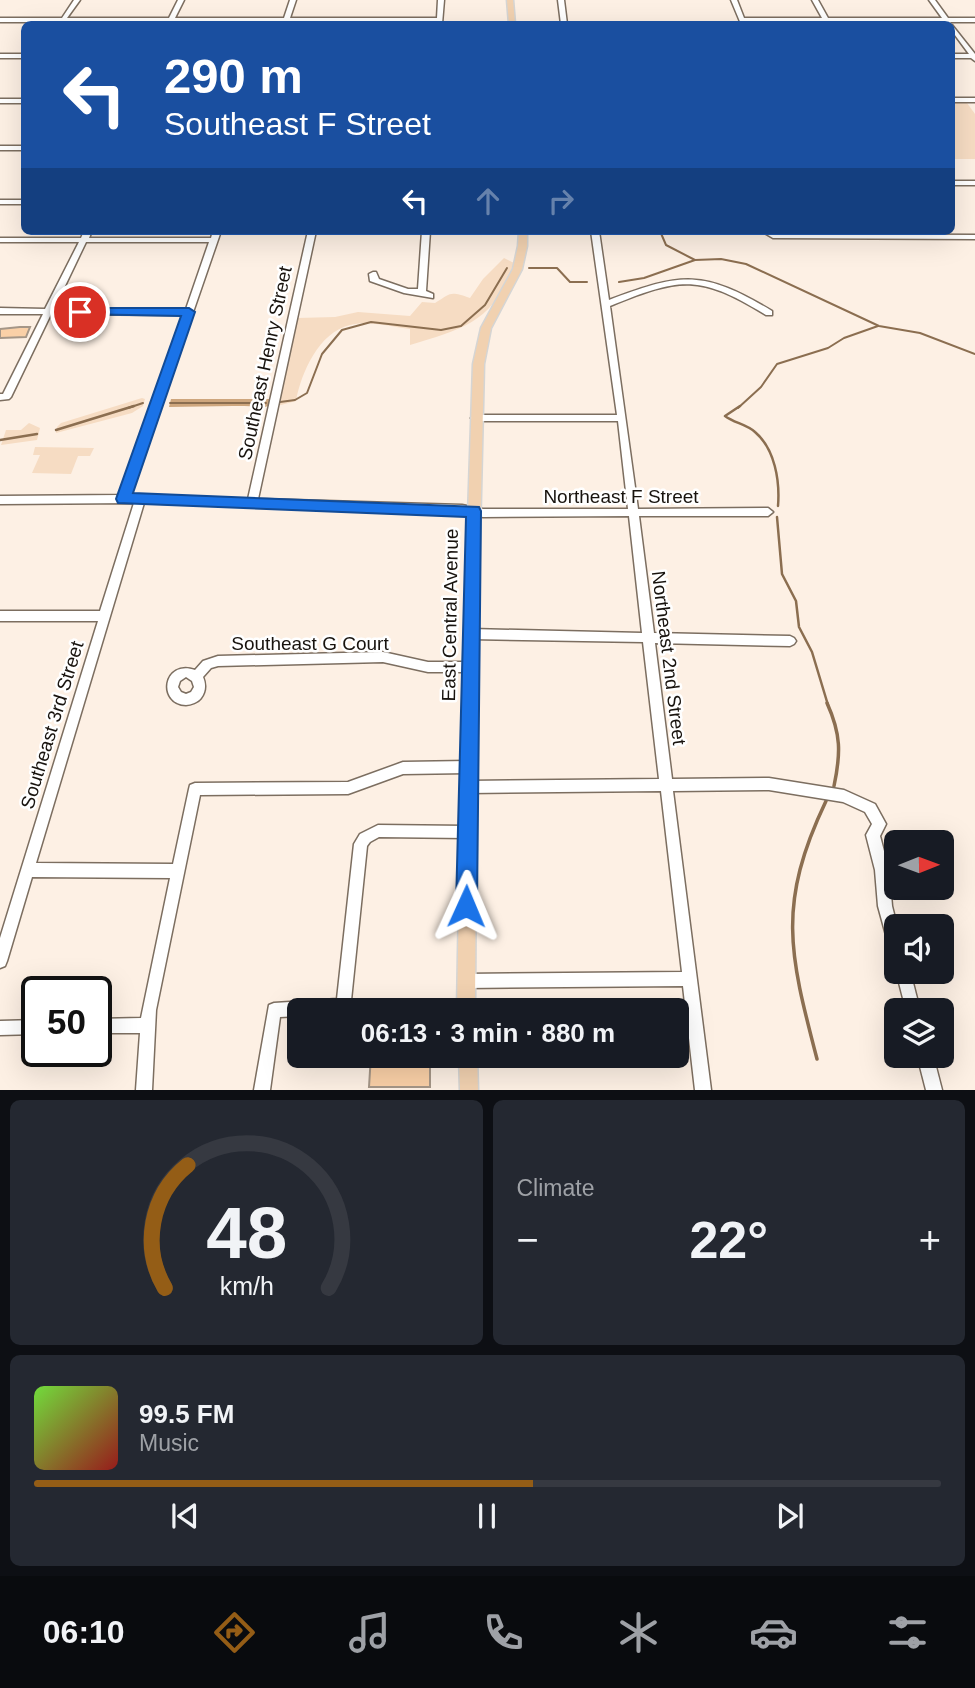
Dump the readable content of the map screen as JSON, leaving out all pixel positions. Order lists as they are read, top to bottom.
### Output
{
  "streets": {
    "main road": ["East Central Avenue"],
    "street": [
      "Southeast Henry Street",
      "Northeast F Street",
      "Southeast G Court",
      "Northeast 2nd Street",
      "Southeast 3rd Street"
    ]
  },
  "crossings": [
    ["Southeast Henry Street", "Northeast F Street"],
    ["Northeast F Street", "East Central Avenue"],
    ["Northeast F Street", "Northeast 2nd Street"],
    ["Northeast F Street", "Southeast 3rd Street"],
    ["East Central Avenue", "Southeast G Court"]
  ],
  "north": "right",
  "page": {
    "turn": ["290 m", "Southeast F Street"],
    "limit": "50",
    "trip": "06:13 · 3 min · 880 m",
    "tile": "Climate",
    "heat": ["−", "22°", "+"],
    "song": ["99.5 FM", "Music"],
    "tabs": "06:10",
    "gauge": ["48", "km/h"]
  }
}
